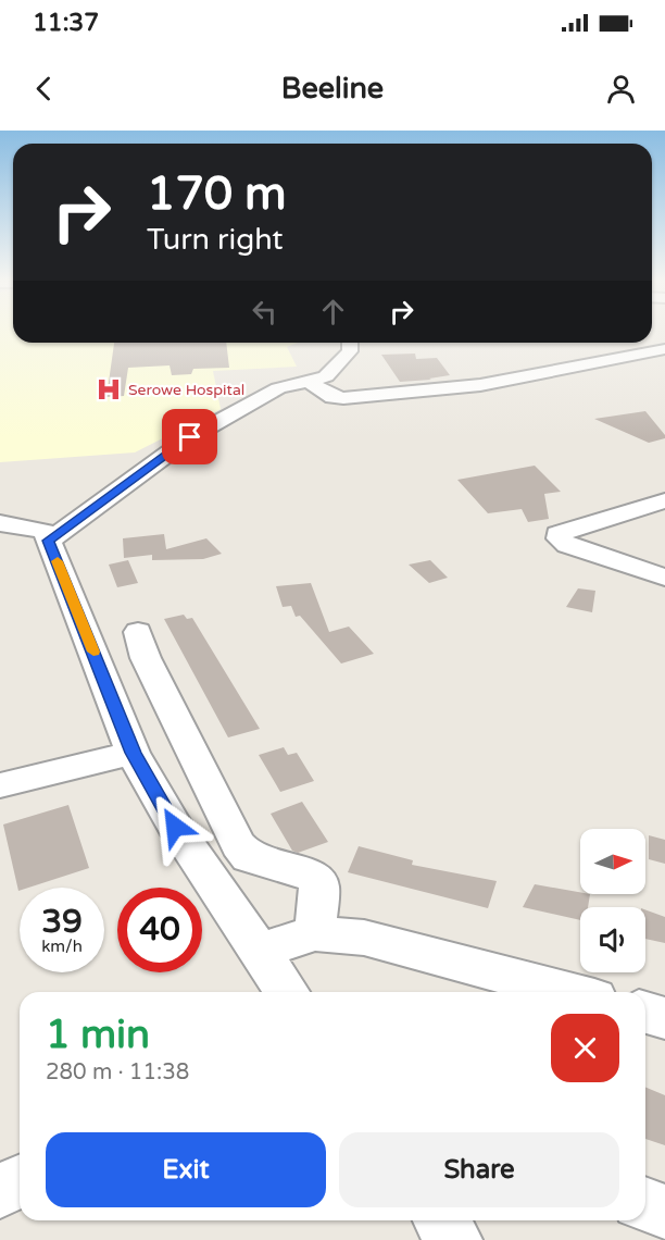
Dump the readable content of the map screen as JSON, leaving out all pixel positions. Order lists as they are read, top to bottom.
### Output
{
  "places": {
    "hospital": ["Serowe Hospital"]
  },
  "north": "right",
  "page": {
    "status": "11:37",
    "header": "Beeline",
    "turn": ["170 m", "Turn right"],
    "speed": "39 km/h",
    "limit": "40",
    "heading": ["1 min", "280 m · 11:38"],
    "buttons": ["Exit", "Share"]
  }
}
